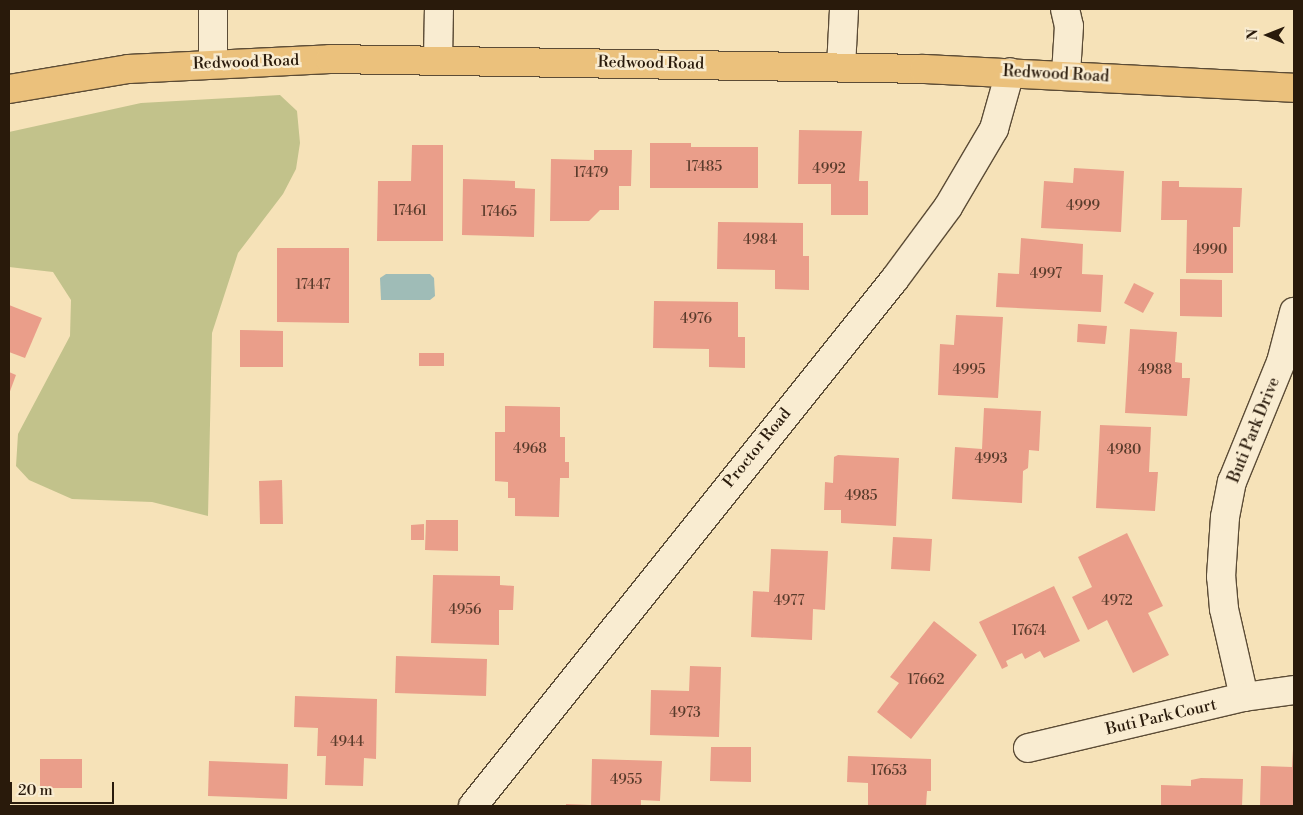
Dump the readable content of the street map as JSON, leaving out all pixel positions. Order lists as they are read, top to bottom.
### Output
{
  "streets": {
    "main road": ["Redwood Road"],
    "street": ["Buti Park Drive", "Proctor Road", "Buti Park Court"]
  },
  "crossings": [
    ["Redwood Road", "Proctor Road"],
    ["Buti Park Drive", "Buti Park Court"]
  ],
  "house_numbers": [
    "17485",
    "4992",
    "17479",
    "4999",
    "17461",
    "17465",
    "4984",
    "4990",
    "4997",
    "17447",
    "4976",
    "4995",
    "4988",
    "4968",
    "4980",
    "4993",
    "4985",
    "4977",
    "4972",
    "4956",
    "17674",
    "17662",
    "4973",
    "4944",
    "17653",
    "4955"
  ],
  "scale_bar": "20 m",
  "north": "left"
}
